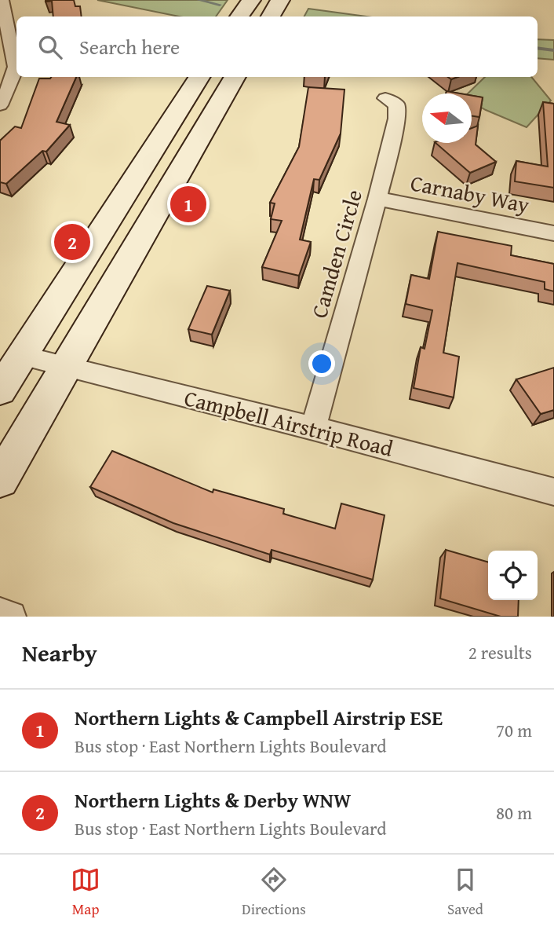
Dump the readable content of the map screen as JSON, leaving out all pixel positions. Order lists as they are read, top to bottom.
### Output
{
  "streets": {
    "street": ["Carnaby Way", "Camden Circle", "Campbell Airstrip Road"]
  },
  "crossings": [
    ["Carnaby Way", "Camden Circle"],
    ["Camden Circle", "Campbell Airstrip Road"]
  ],
  "north": "left",
  "page": {
    "search": "Search here",
    "pins": ["1", "2"],
    "heading": ["Nearby", "2 results"],
    "list": [
      {
        "mark": "1",
        "name": "Northern Lights & Campbell Airstrip ESE",
        "note": "Bus stop · East Northern Lights Boulevard",
        "value": "70 m"
      },
      {
        "mark": "2",
        "name": "Northern Lights & Derby WNW",
        "note": "Bus stop · East Northern Lights Boulevard",
        "value": "80 m"
      }
    ],
    "nav": ["Map", "Directions", "Saved"]
  }
}
